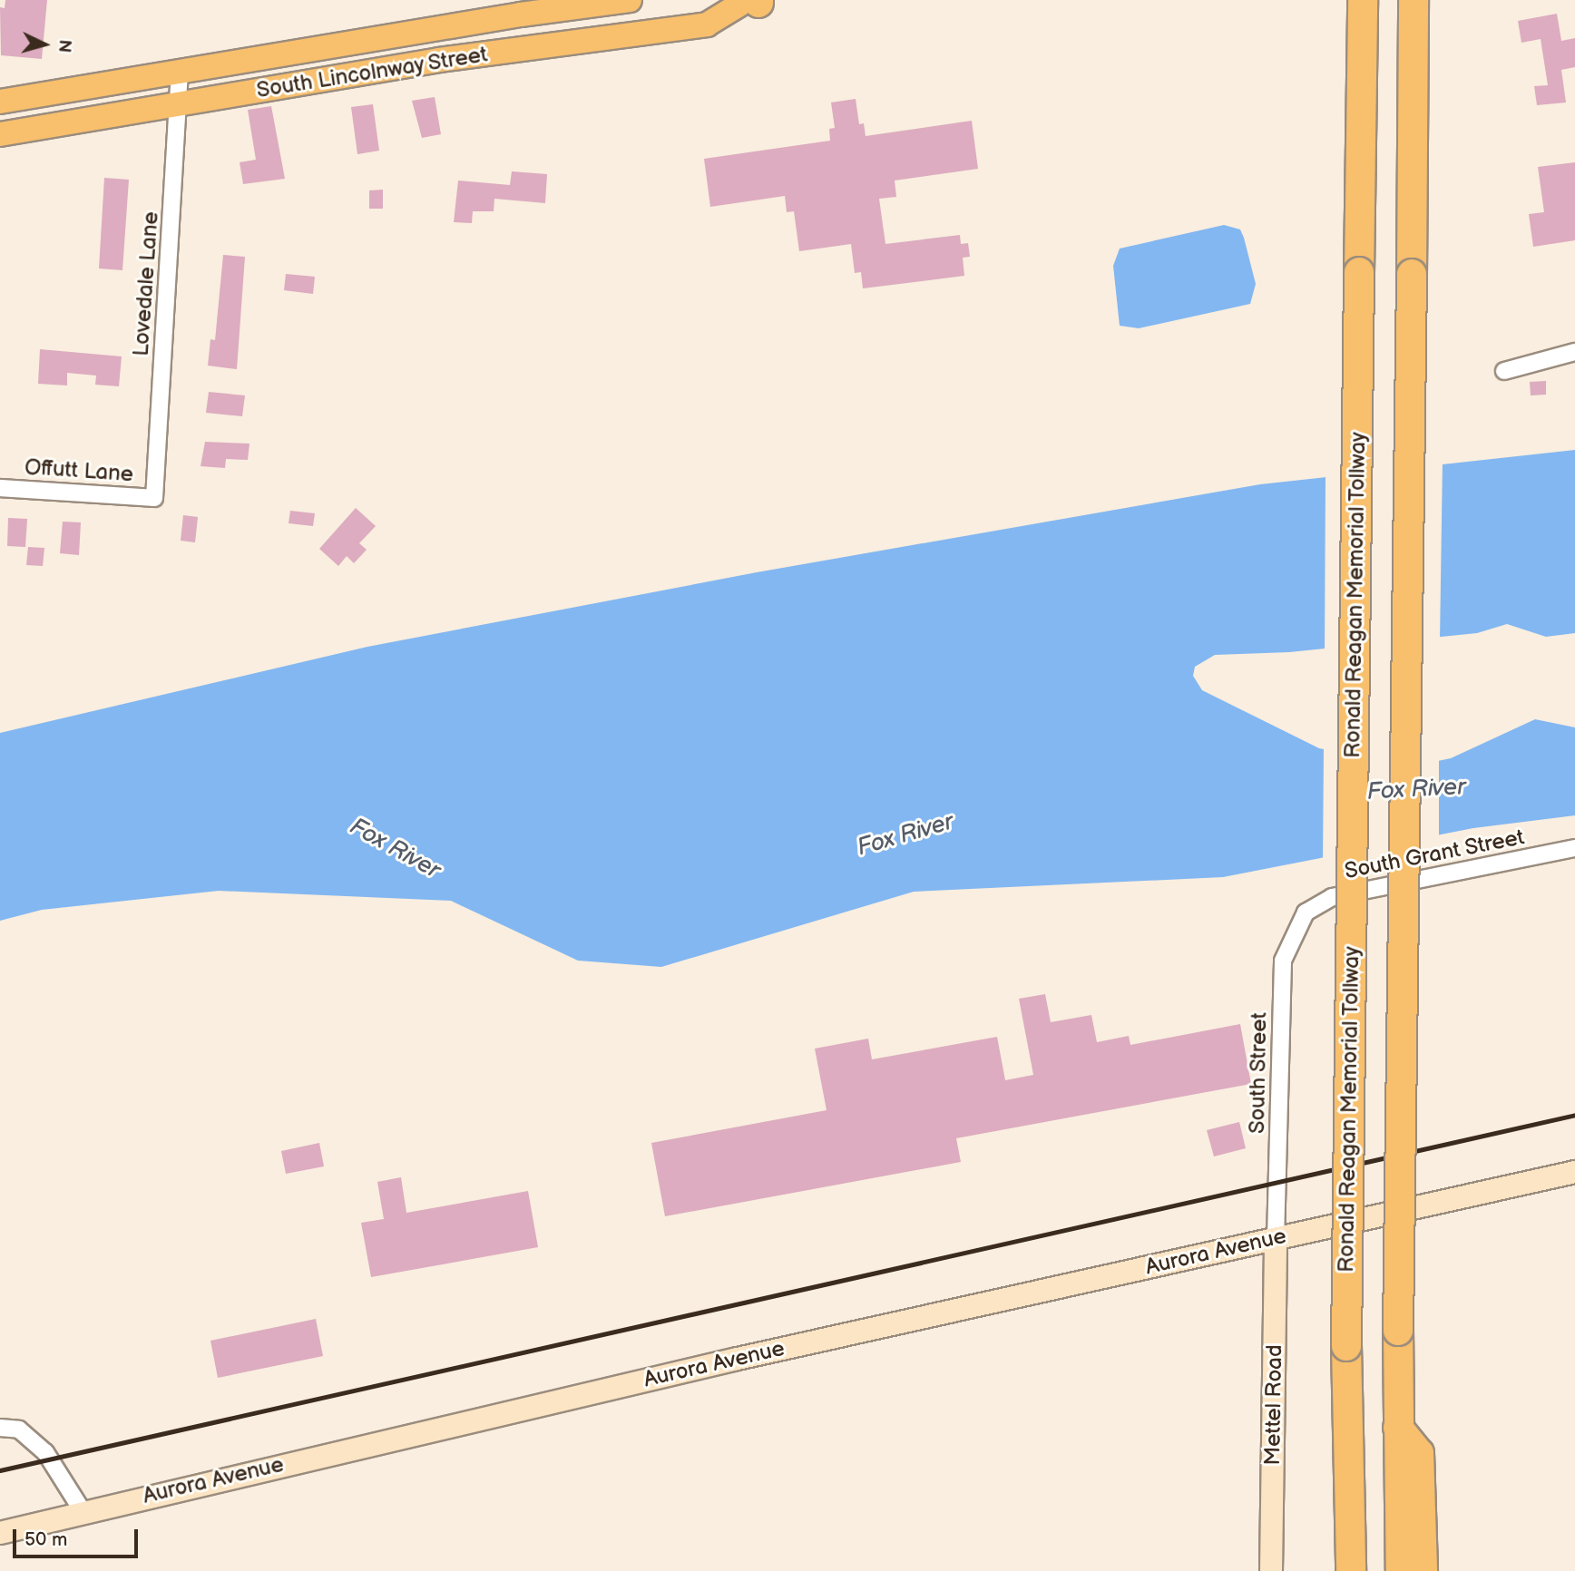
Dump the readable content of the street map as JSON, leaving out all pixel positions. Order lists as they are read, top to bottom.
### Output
{
  "streets": {
    "highway": ["Ronald Reagan Memorial Tollway"],
    "main road": ["South Lincolnway Street", "Aurora Avenue", "Mettel Road"],
    "street": [
      "Lovedale Lane",
      "Offutt Lane",
      "South Grant Street",
      "South Street"
    ]
  },
  "crossings": [
    ["South Lincolnway Street", "Lovedale Lane"],
    ["Lovedale Lane", "Offutt Lane"],
    ["South Grant Street", "South Street"],
    ["South Street", "Aurora Avenue"],
    ["South Street", "Mettel Road"],
    ["Aurora Avenue", "Mettel Road"]
  ],
  "water": ["Fox River"],
  "scale_bar": "50 m",
  "north": "right"
}
